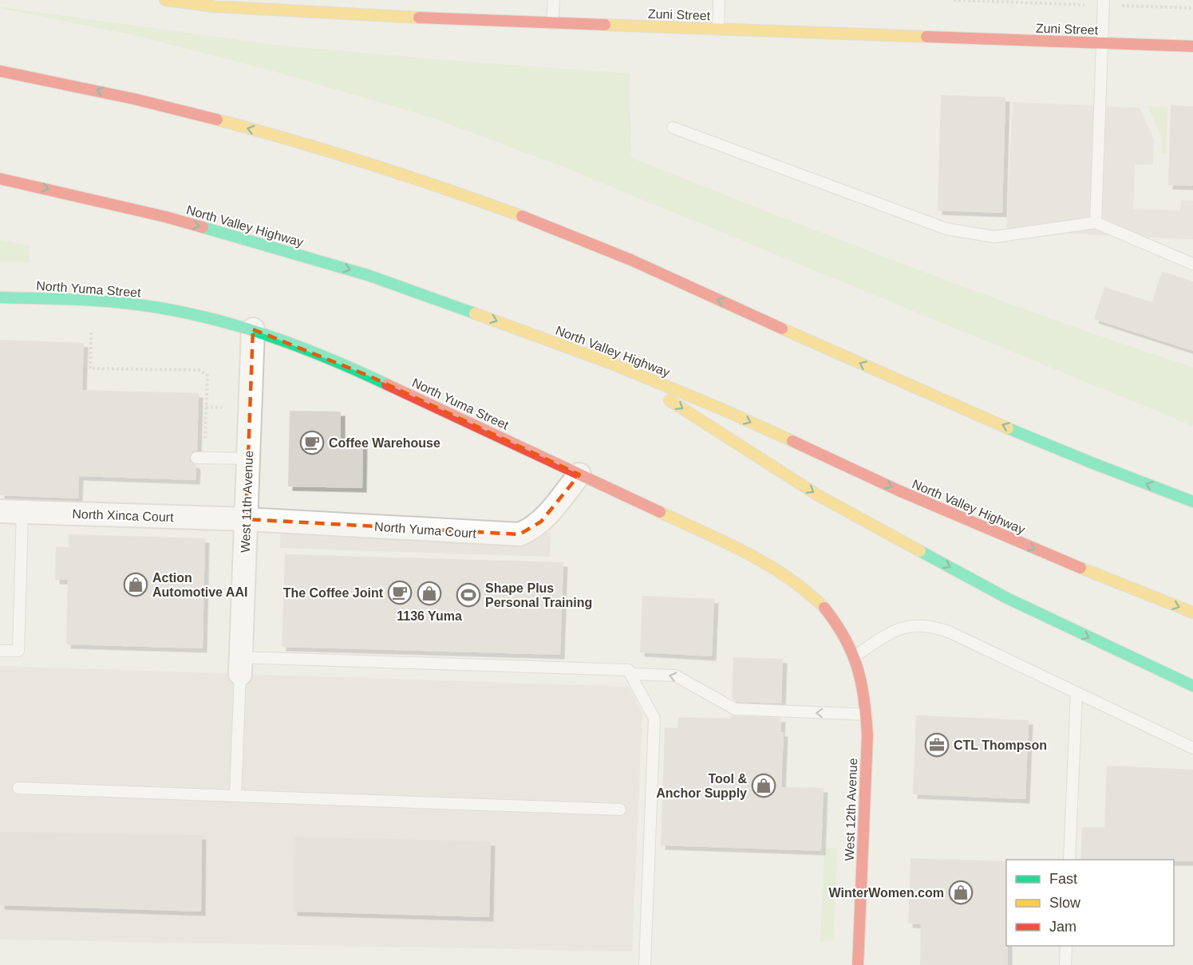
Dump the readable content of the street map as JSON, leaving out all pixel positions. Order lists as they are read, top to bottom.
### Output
{
  "streets": {
    "main road": [
      "Zuni Street",
      "North Valley Highway",
      "North Yuma Street",
      "West 12th Avenue"
    ],
    "street": ["West 11th Avenue", "North Xinca Court", "North Yuma Court"]
  },
  "crossings": [
    ["North Yuma Street", "West 11th Avenue"],
    ["North Yuma Street", "North Yuma Court"],
    ["North Yuma Street", "West 12th Avenue"],
    ["West 11th Avenue", "North Xinca Court"],
    ["West 11th Avenue", "North Yuma Court"],
    ["North Xinca Court", "North Yuma Court"]
  ],
  "places": {
    "cafe": ["Coffee Warehouse", "The Coffee Joint"],
    "shop": [
      "Action Automotive AAI",
      "1136 Yuma",
      "Tool & Anchor Supply",
      "WinterWomen.com"
    ],
    "sports": ["Shape Plus Personal Training"],
    "office": ["CTL Thompson"]
  },
  "legend": ["Fast", "Slow", "Jam"]
}
